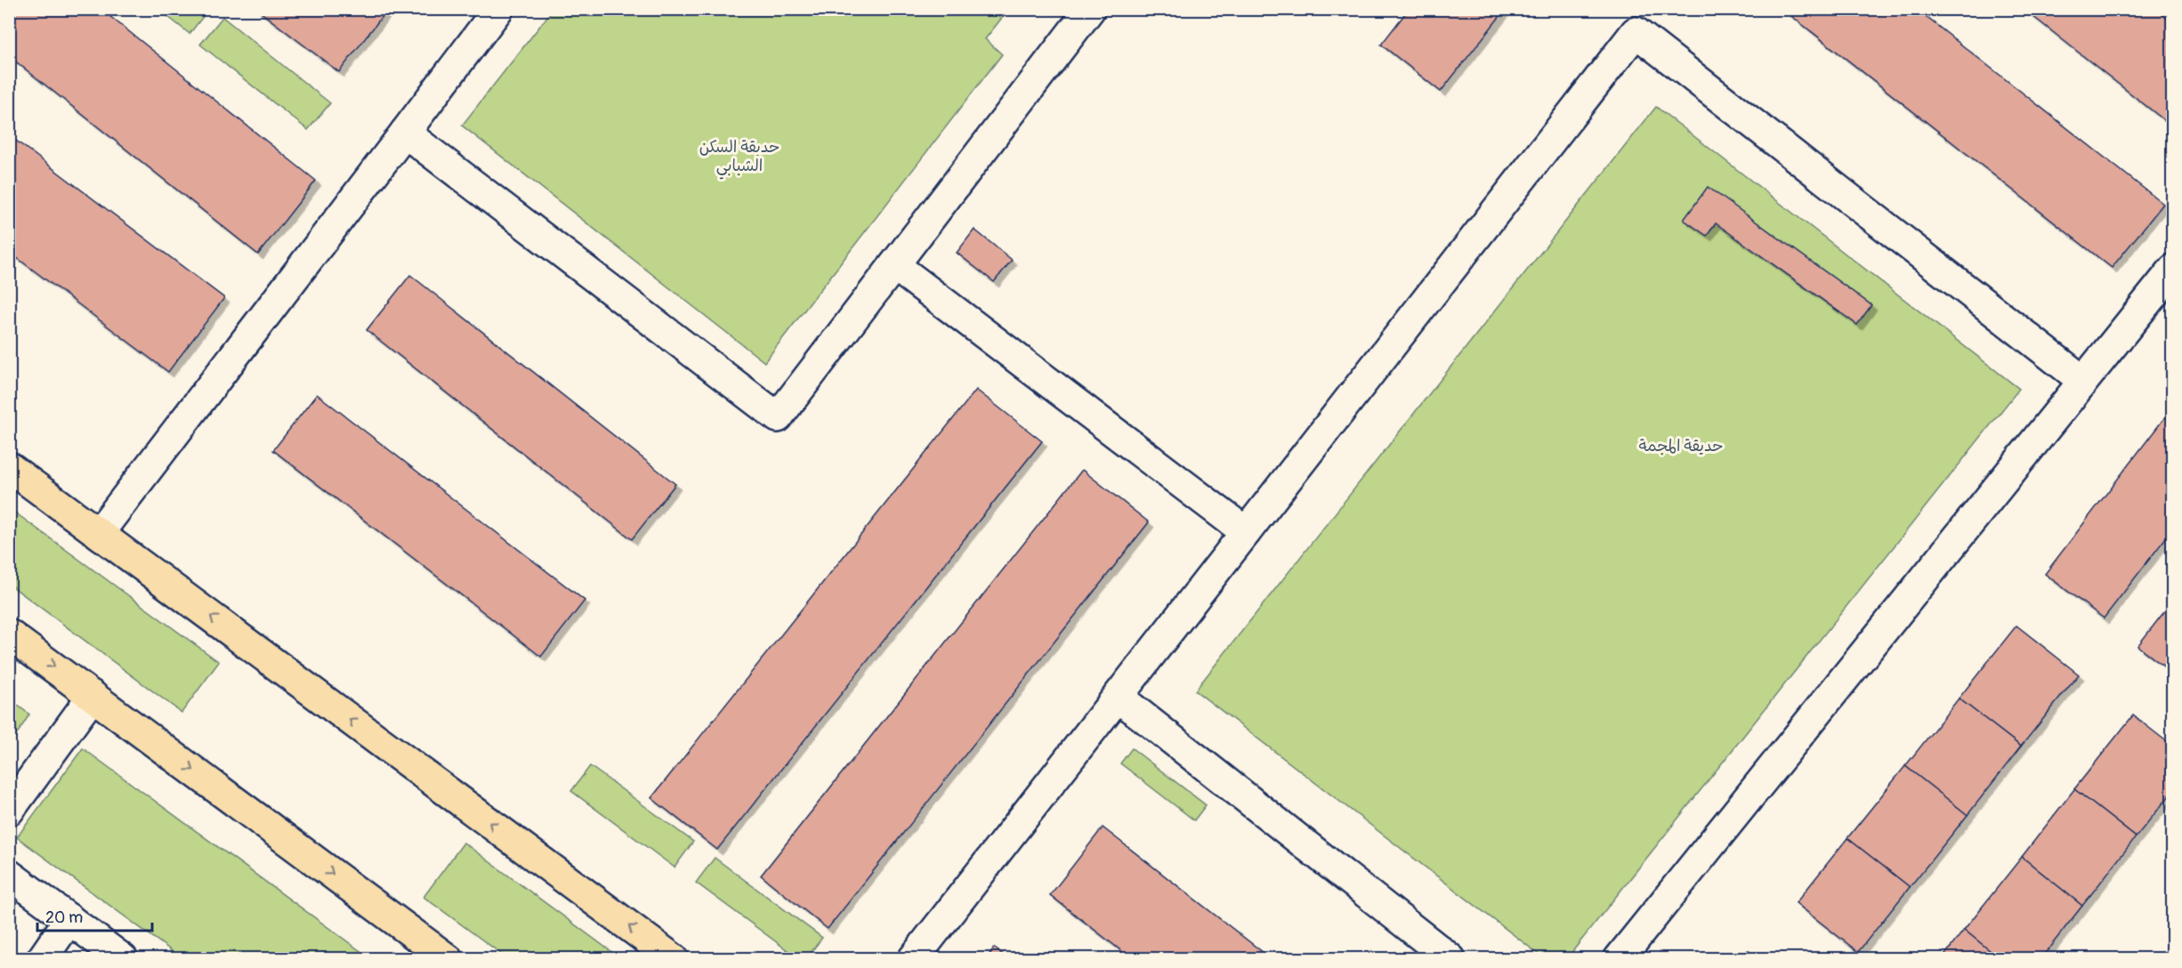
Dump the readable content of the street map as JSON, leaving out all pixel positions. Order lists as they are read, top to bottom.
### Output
{
  "parks": ["حدبقة السكن الشبابي", "حديقة المجمة"],
  "scale_bar": "20 m"
}
